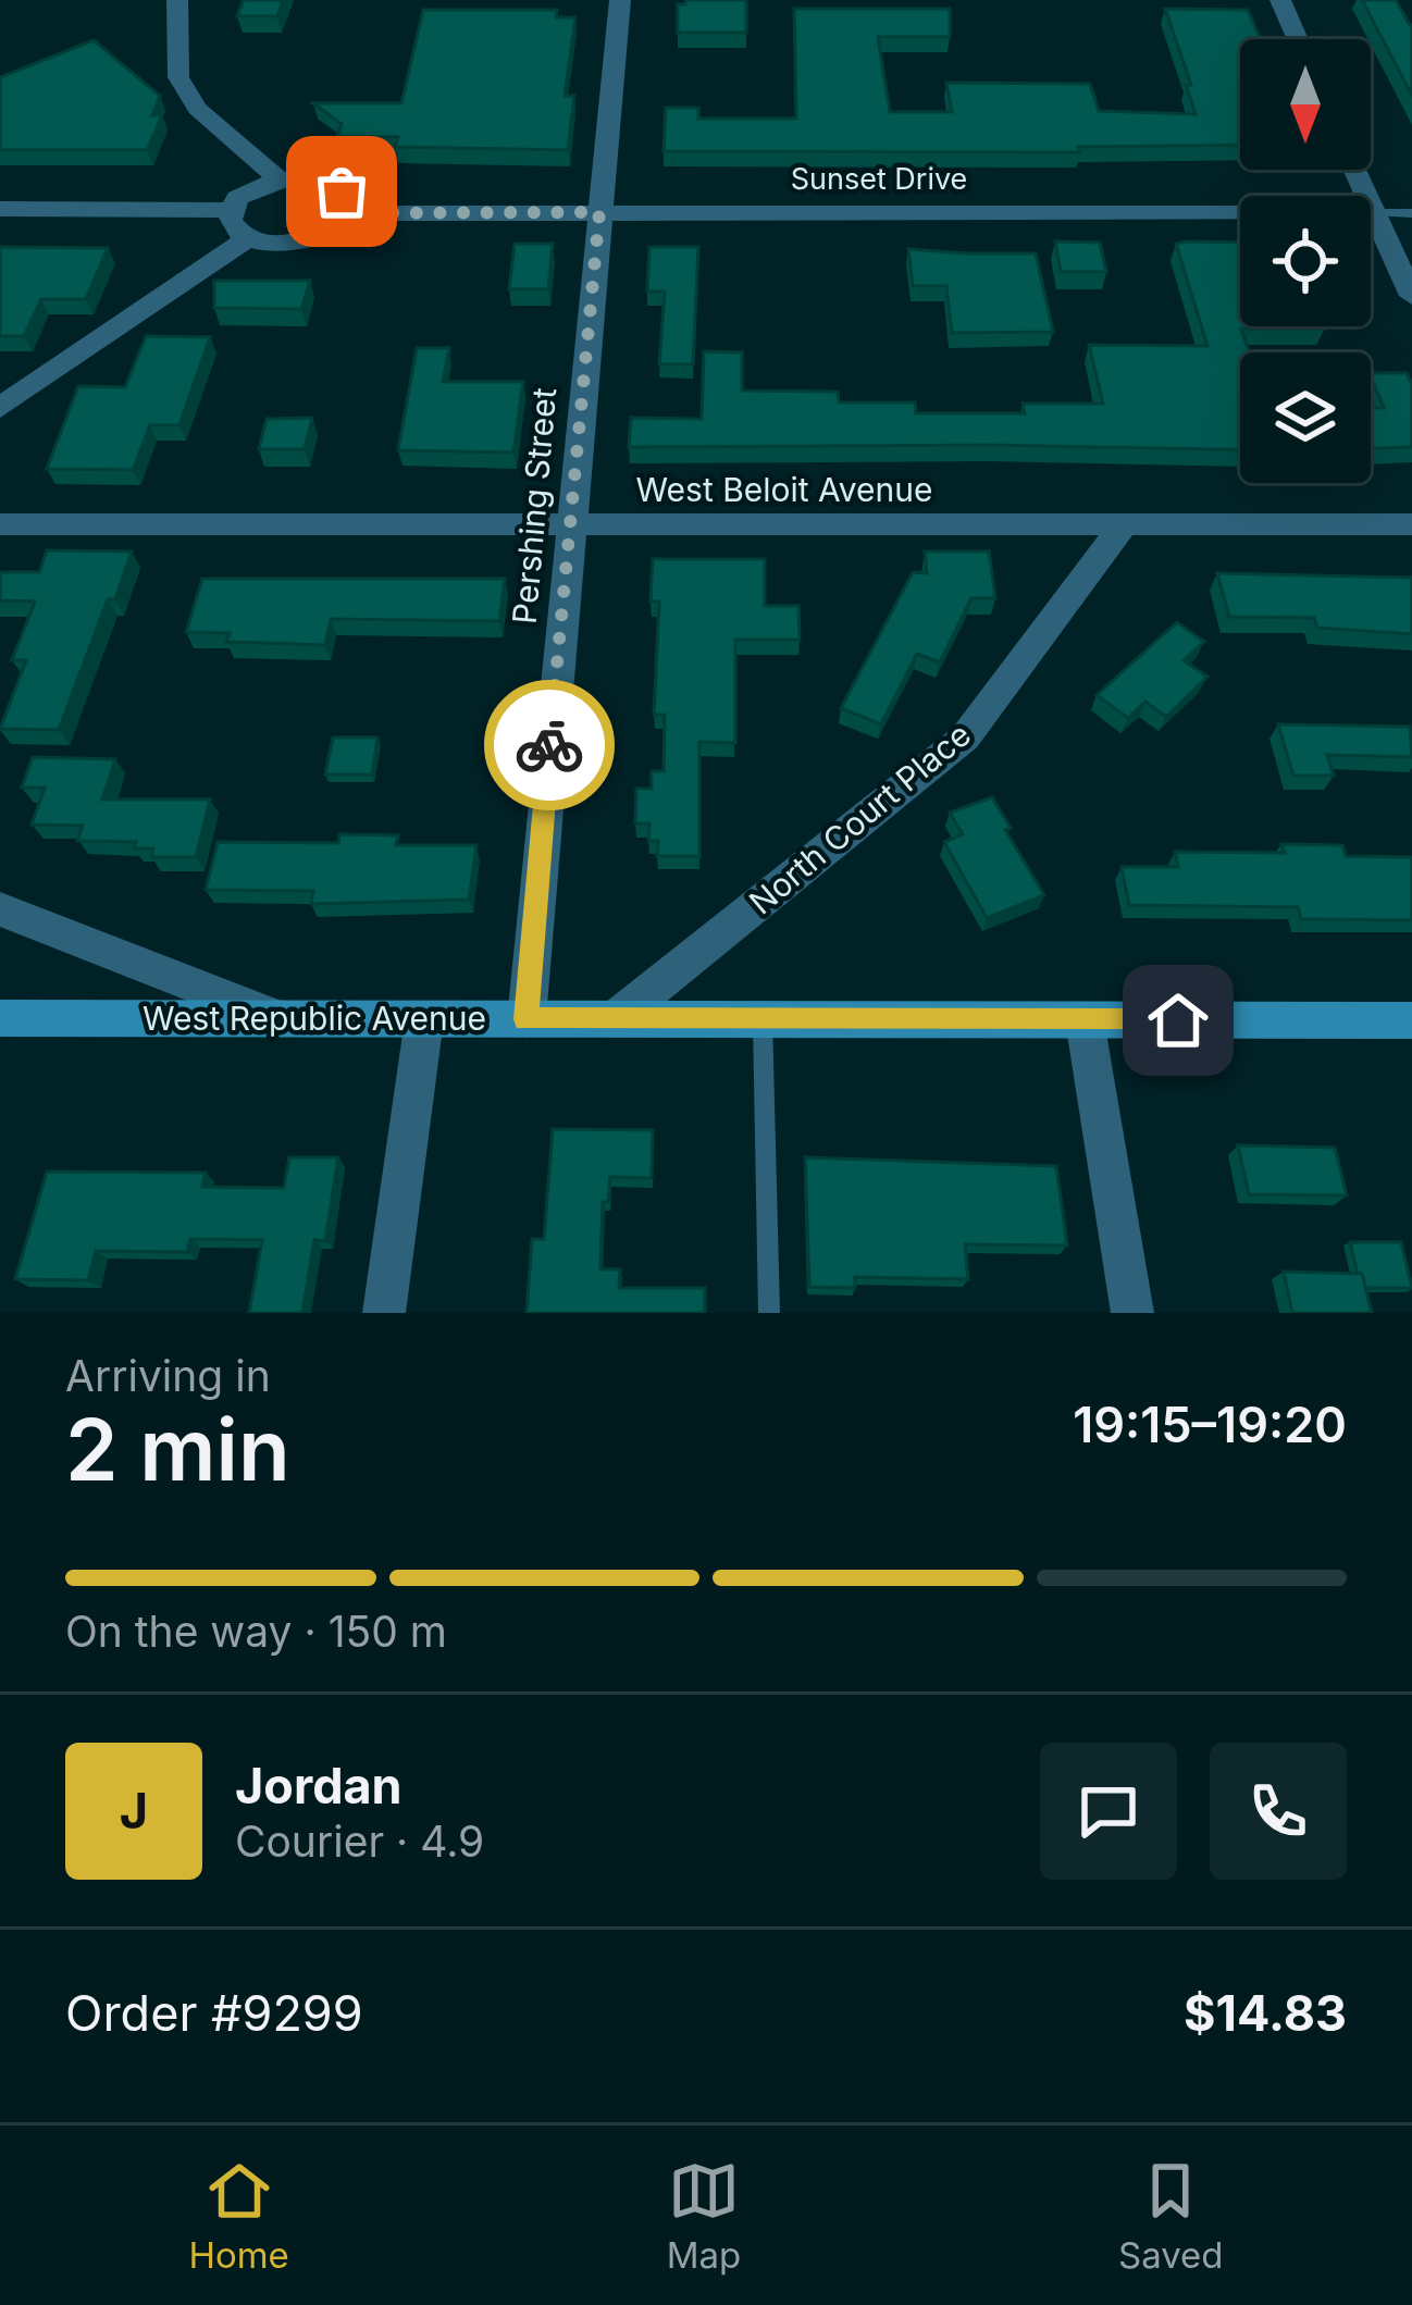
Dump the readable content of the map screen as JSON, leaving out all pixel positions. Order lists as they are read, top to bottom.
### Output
{
  "streets": {
    "street": [
      "Sunset Drive",
      "West Beloit Avenue",
      "Pershing Street",
      "North Court Place",
      "West Republic Avenue"
    ]
  },
  "crossings": [
    ["Sunset Drive", "Pershing Street"],
    ["West Beloit Avenue", "Pershing Street"],
    ["West Beloit Avenue", "North Court Place"],
    ["Pershing Street", "West Republic Avenue"],
    ["North Court Place", "West Republic Avenue"]
  ],
  "north": "bottom",
  "page": {
    "heading": ["2 min", "Arriving in", "19:15–19:20"],
    "panel": [
      "Jordan",
      "Courier · 4.9",
      "Order #9299",
      "$14.83"
    ],
    "bar": "On the way · 150 m",
    "round": "J",
    "tabs": ["Home", "Map", "Saved"]
  }
}
